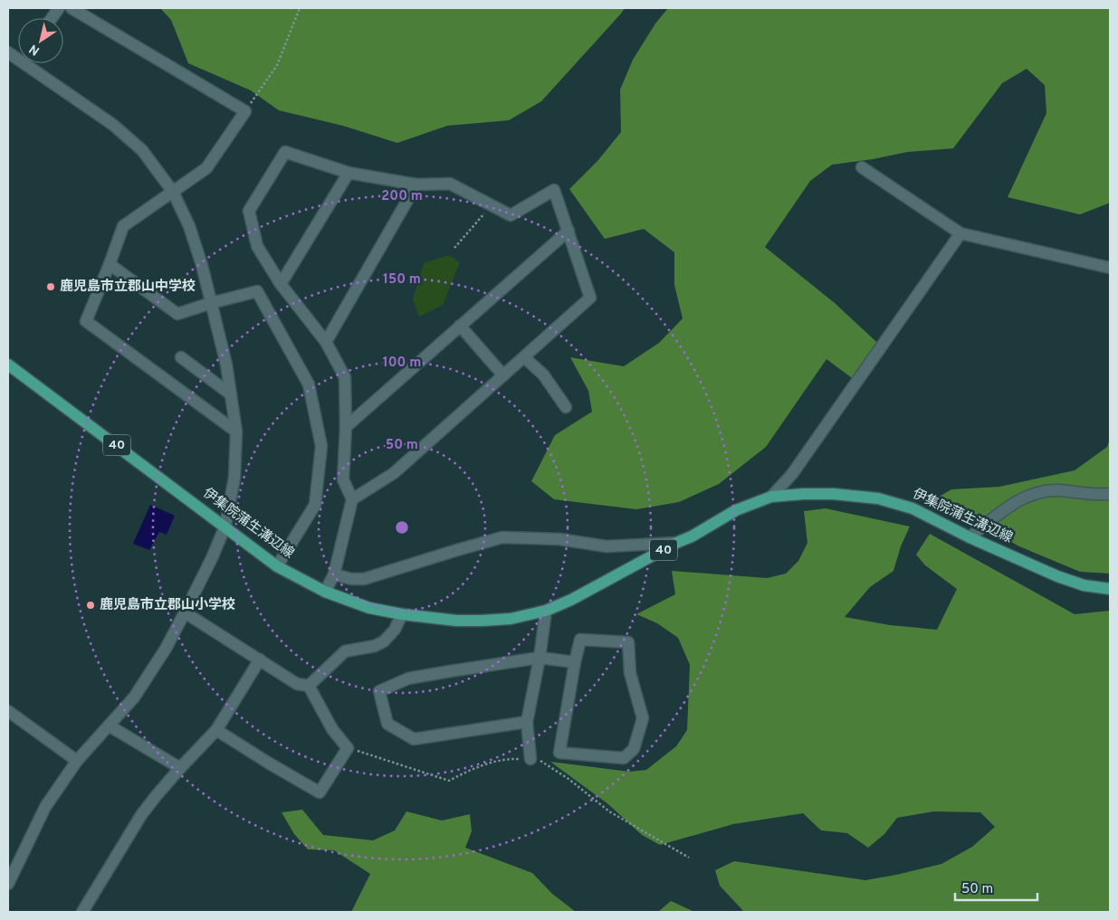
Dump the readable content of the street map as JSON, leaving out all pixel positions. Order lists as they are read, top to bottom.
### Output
{
  "streets": {
    "main road": ["40", "伊集院蒲生溝辺線"]
  },
  "places": ["鹿児島市立郡山中学校", "鹿児島市立郡山小学校"],
  "scale_bar": "50 m",
  "north": "bottom left",
  "rings": [
    "200 m",
    "150 m",
    "100 m",
    "50 m"
  ]
}
